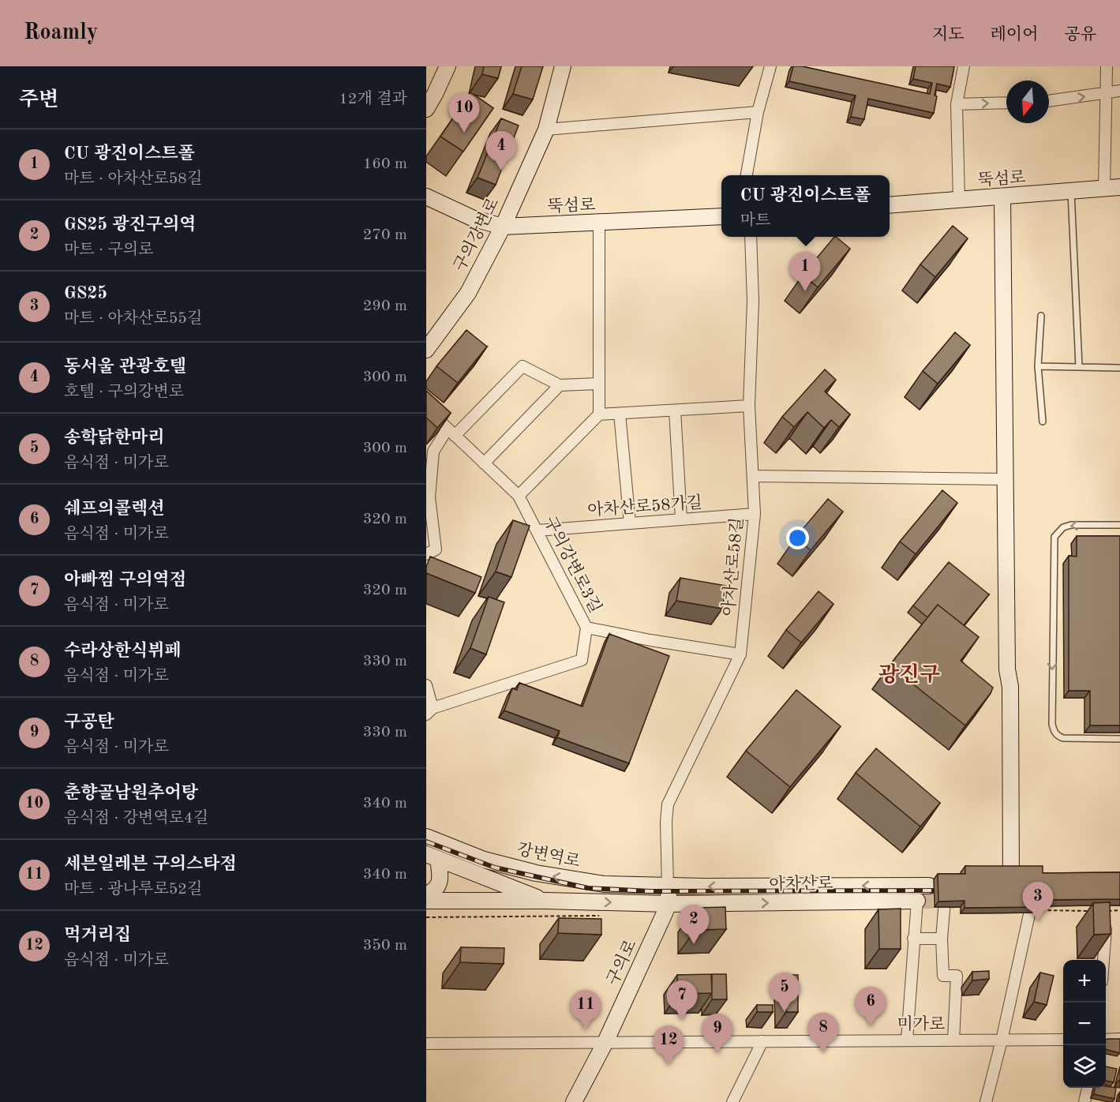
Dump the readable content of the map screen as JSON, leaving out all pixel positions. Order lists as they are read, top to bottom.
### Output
{
  "streets": {
    "main road": [
      "뚝섬로",
      "구의강변로",
      "강변역로",
      "아차산로",
      "구의로"
    ],
    "street": [
      "아차산로58가길",
      "구의강변로3길",
      "아차산로58길",
      "미가로"
    ]
  },
  "crossings": [
    ["뚝섬로", "구의강변로"],
    ["아차산로58가길", "구의강변로3길"],
    ["아차산로58가길", "아차산로58길"],
    ["구의강변로3길", "아차산로58길"],
    ["아차산로58길", "강변역로"],
    ["아차산로58길", "아차산로"],
    ["아차산로58길", "구의로"],
    ["강변역로", "아차산로"],
    ["강변역로", "구의로"],
    ["아차산로", "구의로"],
    ["아차산로", "미가로"],
    ["구의로", "미가로"]
  ],
  "districts": ["광진구"],
  "north": "bottom",
  "page": {
    "header": "Roamly",
    "nav": ["지도", "레이어", "공유"],
    "heading": ["주변", "12개 결과"],
    "pins": [
      "10",
      "4",
      "1",
      "3",
      "2",
      "5",
      "7",
      "6",
      "11",
      "8",
      "9",
      "12"
    ],
    "list": [
      {
        "mark": "1",
        "name": "CU 광진이스트폴",
        "note": "마트 · 아차산로58길",
        "value": "160 m"
      },
      {
        "mark": "2",
        "name": "GS25 광진구의역",
        "note": "마트 · 구의로",
        "value": "270 m"
      },
      {
        "mark": "3",
        "name": "GS25",
        "note": "마트 · 아차산로55길",
        "value": "290 m"
      },
      {
        "mark": "4",
        "name": "동서울 관광호텔",
        "note": "호텔 · 구의강변로",
        "value": "300 m"
      },
      {
        "mark": "5",
        "name": "송학닭한마리",
        "note": "음식점 · 미가로",
        "value": "300 m"
      },
      {
        "mark": "6",
        "name": "쉐프의콜렉션",
        "note": "음식점 · 미가로",
        "value": "320 m"
      },
      {
        "mark": "7",
        "name": "아빠찜 구의역점",
        "note": "음식점 · 미가로",
        "value": "320 m"
      },
      {
        "mark": "8",
        "name": "수라상한식뷔페",
        "note": "음식점 · 미가로",
        "value": "330 m"
      },
      {
        "mark": "9",
        "name": "구공탄",
        "note": "음식점 · 미가로",
        "value": "330 m"
      },
      {
        "mark": "10",
        "name": "춘향골남원추어탕",
        "note": "음식점 · 강변역로4길",
        "value": "340 m"
      },
      {
        "mark": "11",
        "name": "세븐일레븐 구의스타점",
        "note": "마트 · 광나루로52길",
        "value": "340 m"
      },
      {
        "mark": "12",
        "name": "먹거리집",
        "note": "음식점 · 미가로",
        "value": "350 m"
      }
    ],
    "popup": ["CU 광진이스트폴", "마트"],
    "map_buttons": ["+", "−"]
  }
}
